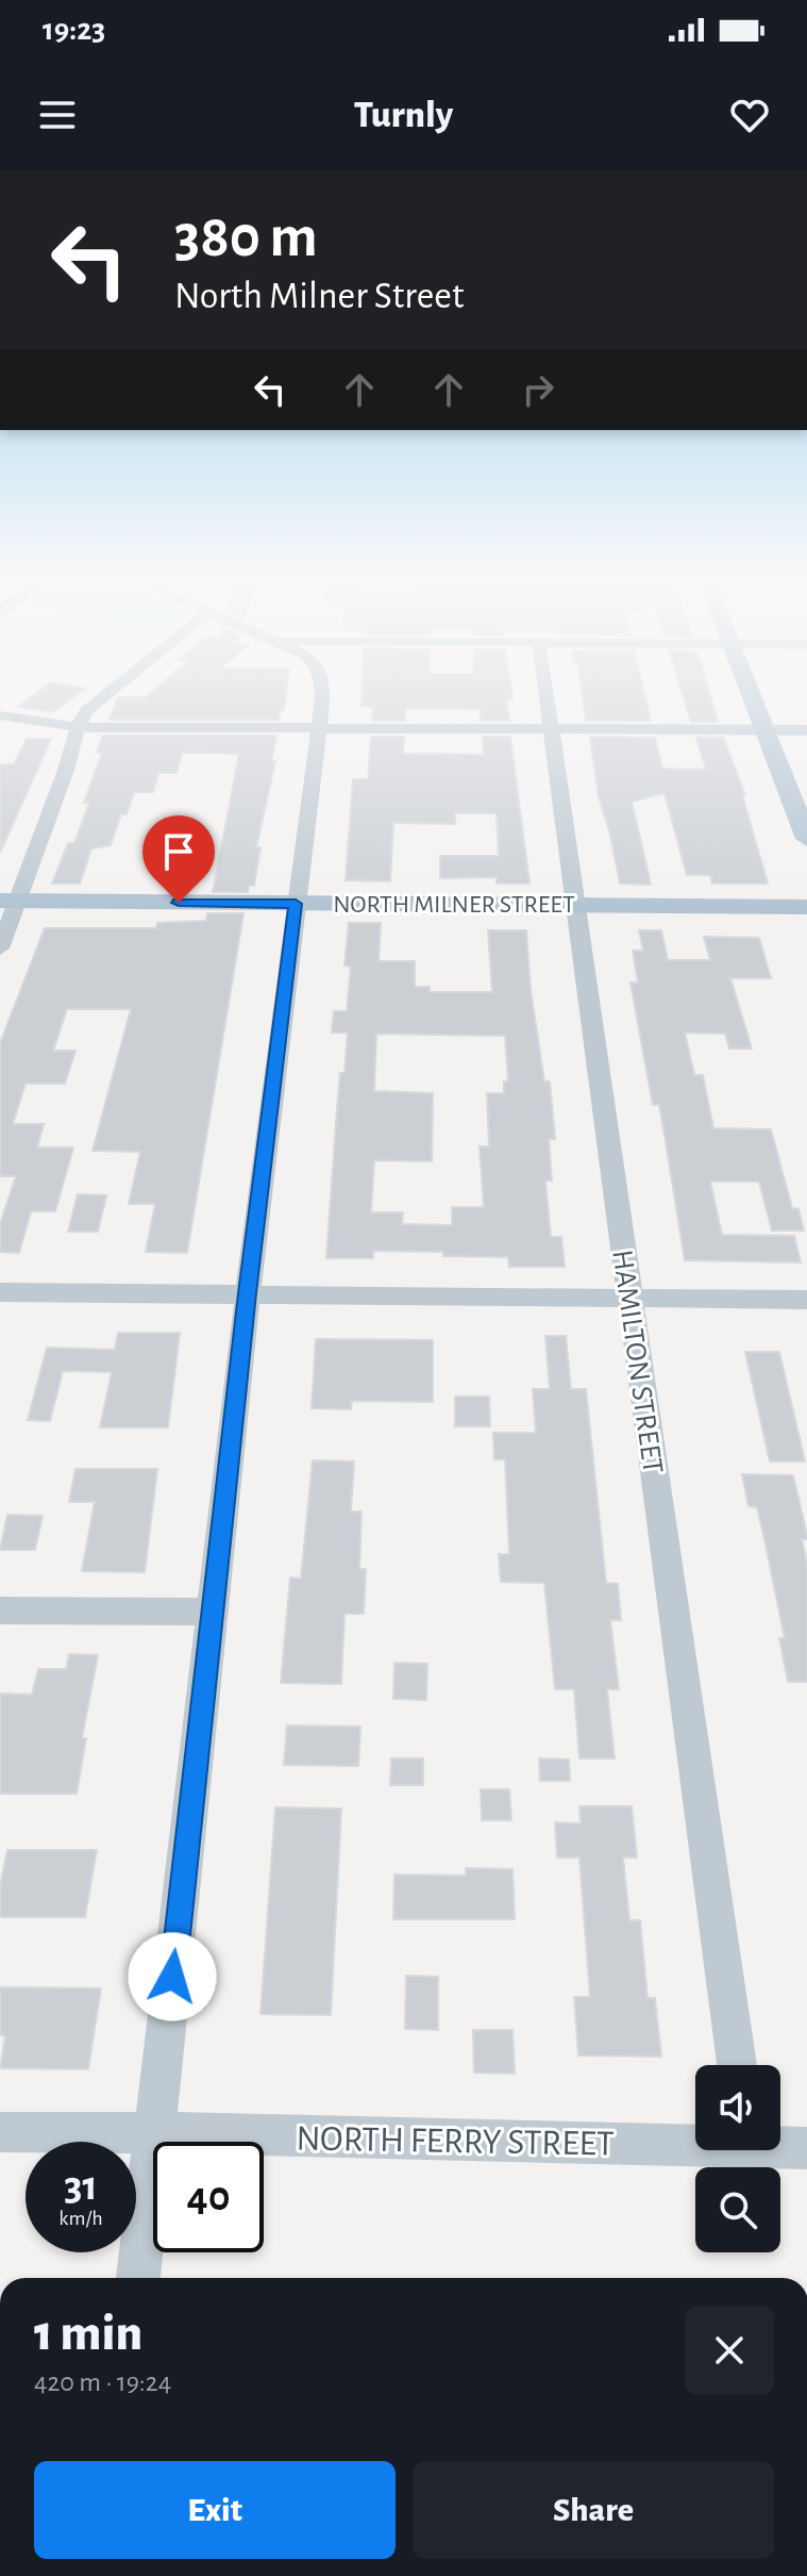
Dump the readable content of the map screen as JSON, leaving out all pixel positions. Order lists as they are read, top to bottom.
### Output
{
  "streets": {
    "main road": ["NORTH MILNER STREET"],
    "street": ["HAMILTON STREET", "NORTH FERRY STREET"]
  },
  "crossings": [
    ["NORTH MILNER STREET", "HAMILTON STREET"]
  ],
  "page": {
    "status": "19:23",
    "header": "Turnly",
    "turn": ["380 m", "North Milner Street"],
    "speed": "31 km/h",
    "limit": "40",
    "heading": ["1 min", "420 m · 19:24"],
    "buttons": ["Exit", "Share"]
  }
}
